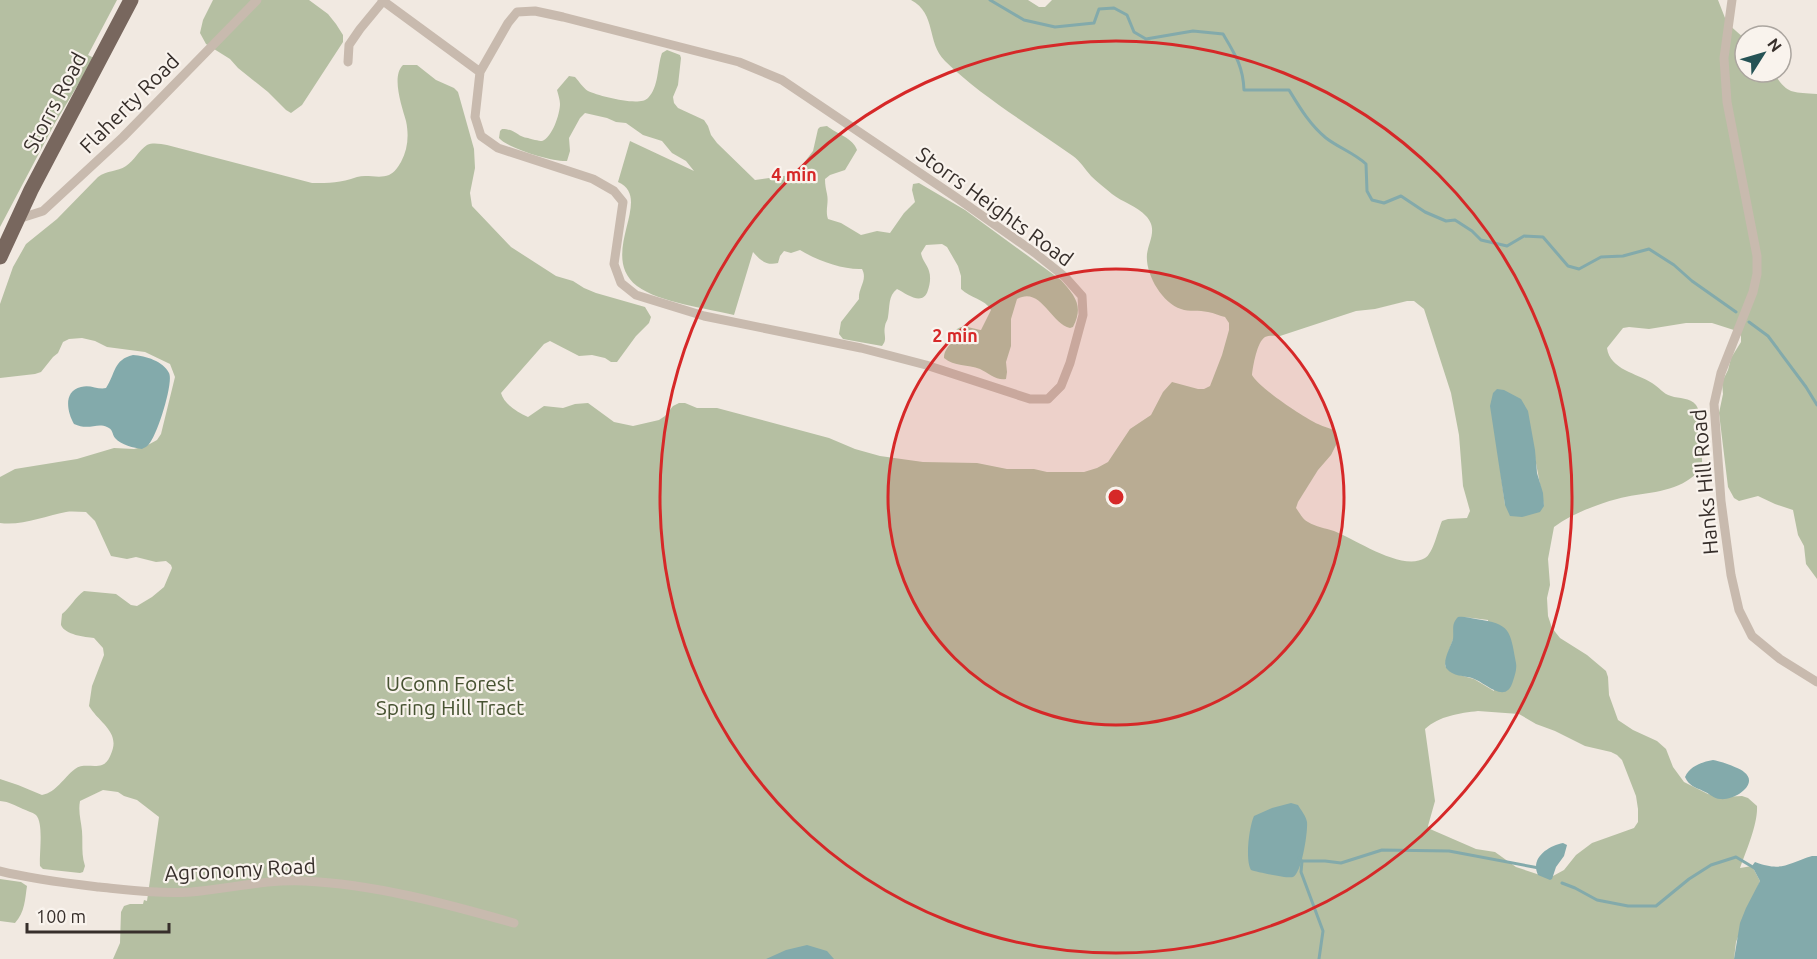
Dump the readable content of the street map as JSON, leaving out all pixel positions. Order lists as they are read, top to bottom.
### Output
{
  "streets": {
    "main road": ["Storrs Road"],
    "street": [
      "Flaherty Road",
      "Storrs Heights Road",
      "Hanks Hill Road",
      "Agronomy Road"
    ]
  },
  "crossings": [
    ["Storrs Road", "Flaherty Road"]
  ],
  "parks": ["UConn Forest Spring Hill Tract"],
  "scale_bar": "100 m",
  "north": "top right",
  "rings": ["4 min", "2 min"]
}
